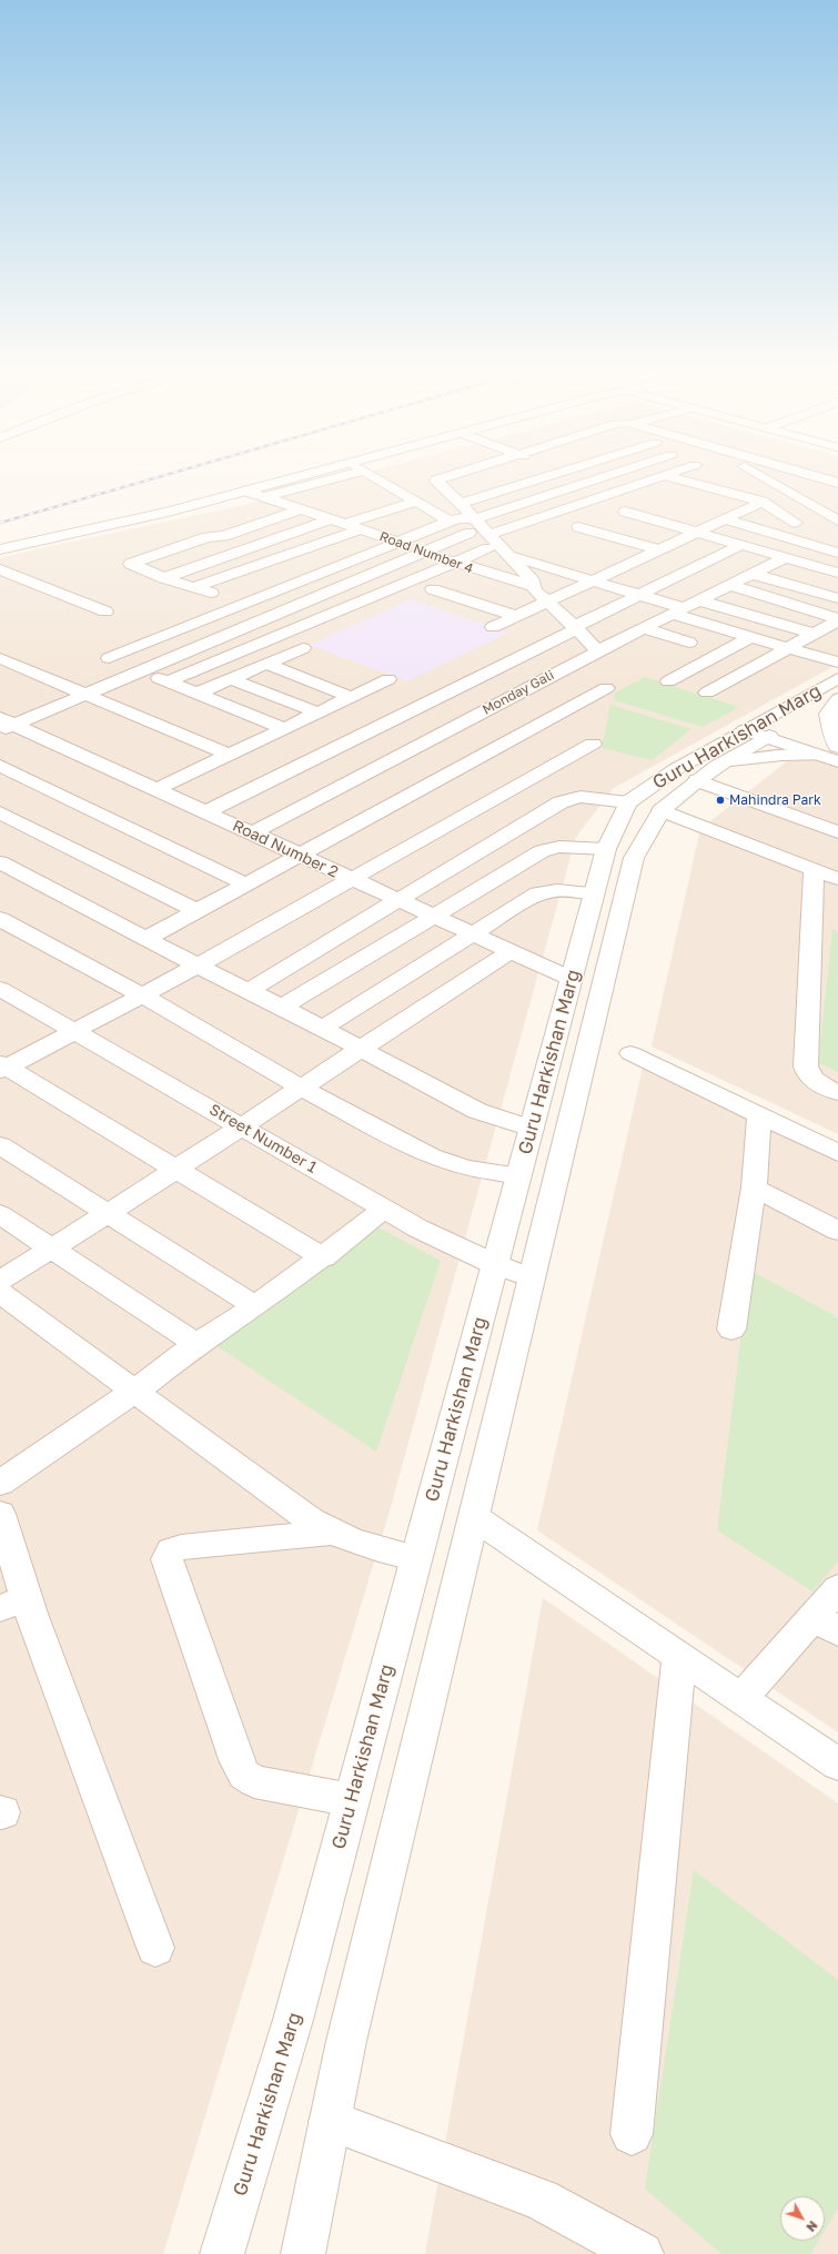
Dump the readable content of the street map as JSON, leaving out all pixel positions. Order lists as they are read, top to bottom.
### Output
{
  "streets": {
    "street": [
      "Road Number 4",
      "Monday Gali",
      "Guru Harkishan Marg",
      "Road Number 2",
      "Street Number 1"
    ]
  },
  "crossings": [
    ["Monday Gali", "Road Number 2"],
    ["Guru Harkishan Marg", "Road Number 2"],
    ["Guru Harkishan Marg", "Street Number 1"]
  ],
  "places": ["Mahindra Park"],
  "north": "bottom right"
}
